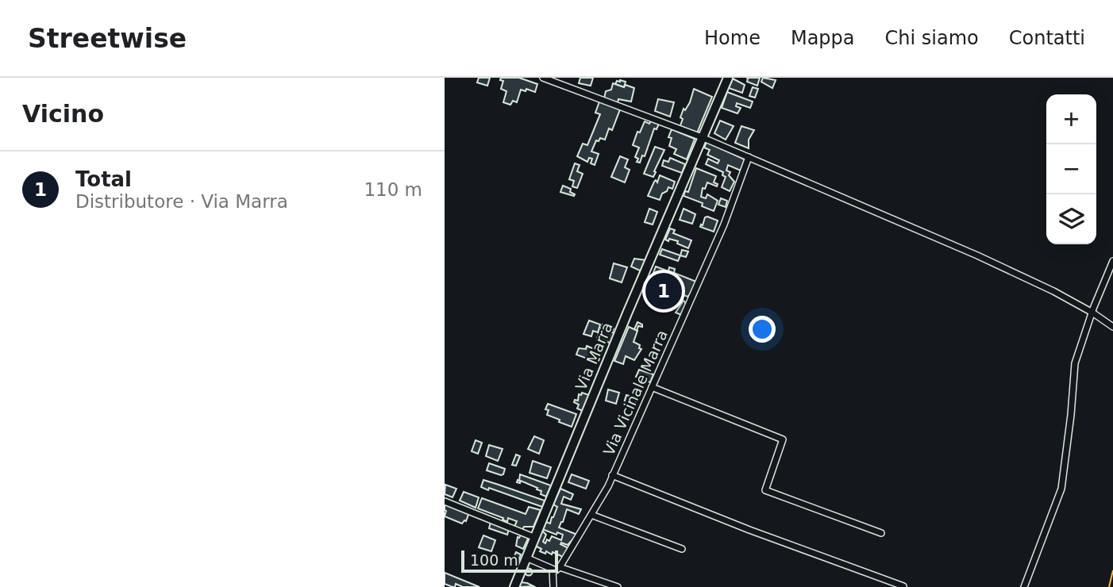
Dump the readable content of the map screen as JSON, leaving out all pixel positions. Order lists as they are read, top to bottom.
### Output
{
  "streets": {
    "main road": ["Via Marra"],
    "street": ["Via Vicinale Marra"]
  },
  "scale_bar": "100 m",
  "page": {
    "header": "Streetwise",
    "nav": [
      "Home",
      "Mappa",
      "Chi siamo",
      "Contatti"
    ],
    "heading": "Vicino",
    "map_buttons": ["+", "−"],
    "list": [
      {
        "mark": "1",
        "name": "Total",
        "note": "Distributore · Via Marra",
        "value": "110 m"
      }
    ],
    "pins": "1",
    "scale": "100 m"
  }
}
